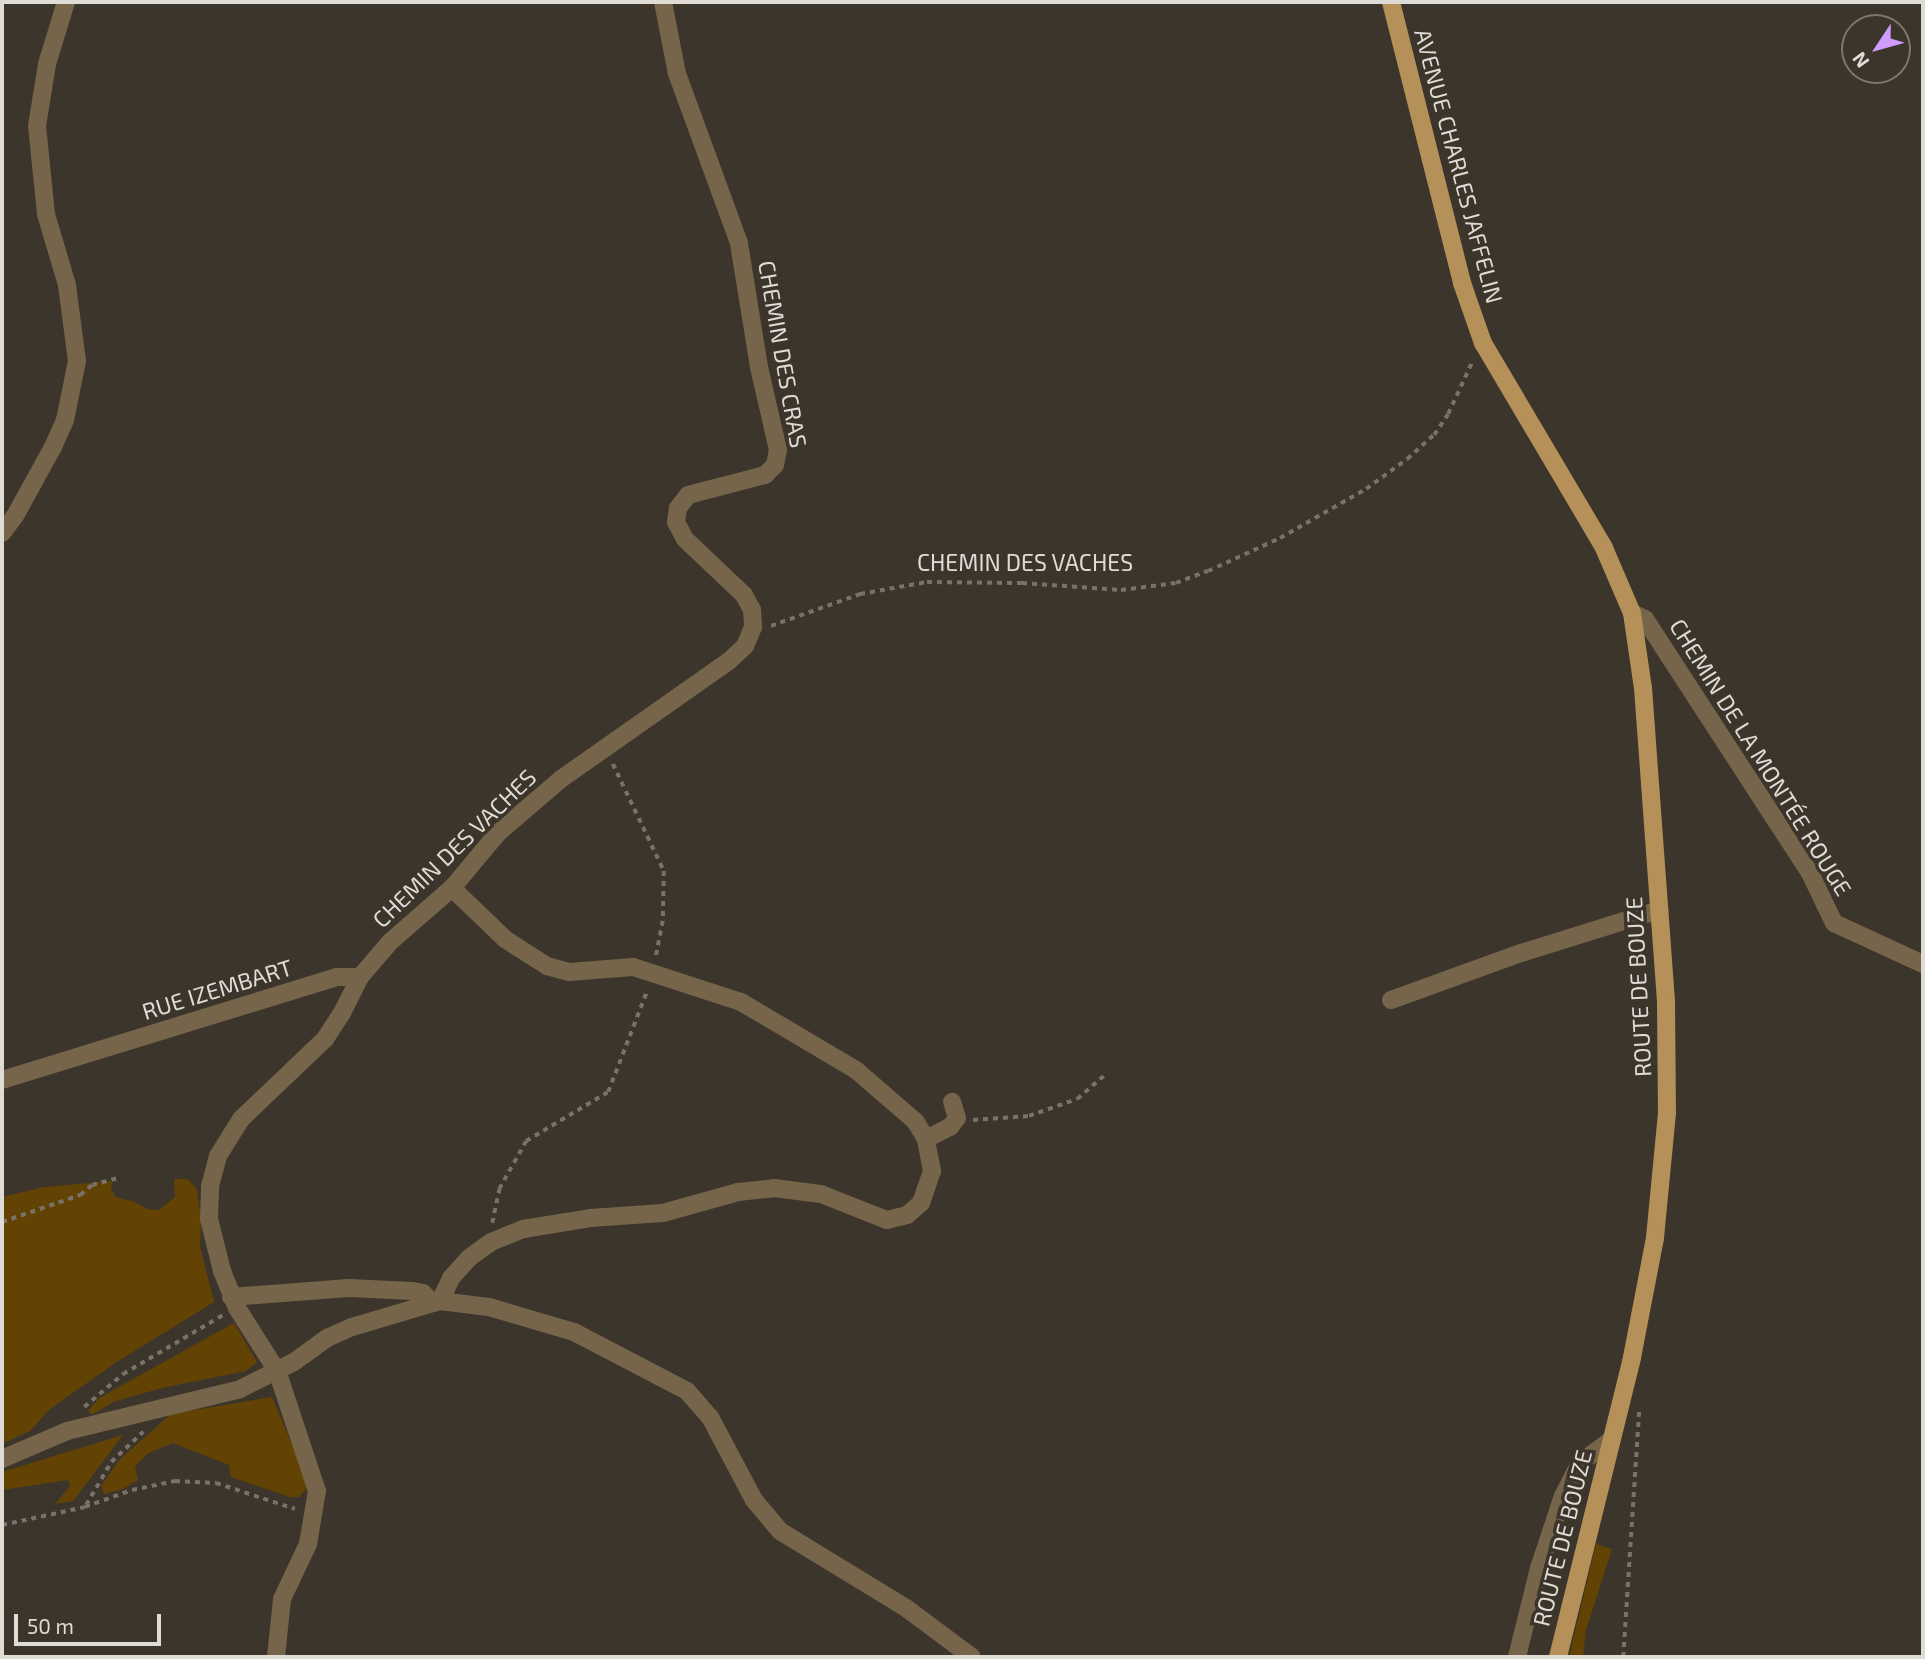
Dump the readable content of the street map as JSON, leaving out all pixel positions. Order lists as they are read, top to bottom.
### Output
{
  "streets": {
    "main road": ["AVENUE CHARLES JAFFELIN", "ROUTE DE BOUZE"],
    "street": [
      "CHEMIN DES CRAS",
      "CHEMIN DES VACHES",
      "CHEMIN DE LA MONTÉE ROUGE",
      "RUE IZEMBART"
    ]
  },
  "crossings": [
    ["AVENUE CHARLES JAFFELIN", "CHEMIN DES VACHES"],
    ["AVENUE CHARLES JAFFELIN", "ROUTE DE BOUZE"],
    ["CHEMIN DES CRAS", "CHEMIN DES VACHES"],
    ["CHEMIN DES VACHES", "ROUTE DE BOUZE"],
    ["CHEMIN DES VACHES", "RUE IZEMBART"],
    ["CHEMIN DE LA MONTÉE ROUGE", "ROUTE DE BOUZE"]
  ],
  "scale_bar": "50 m",
  "north": "bottom left"
}
